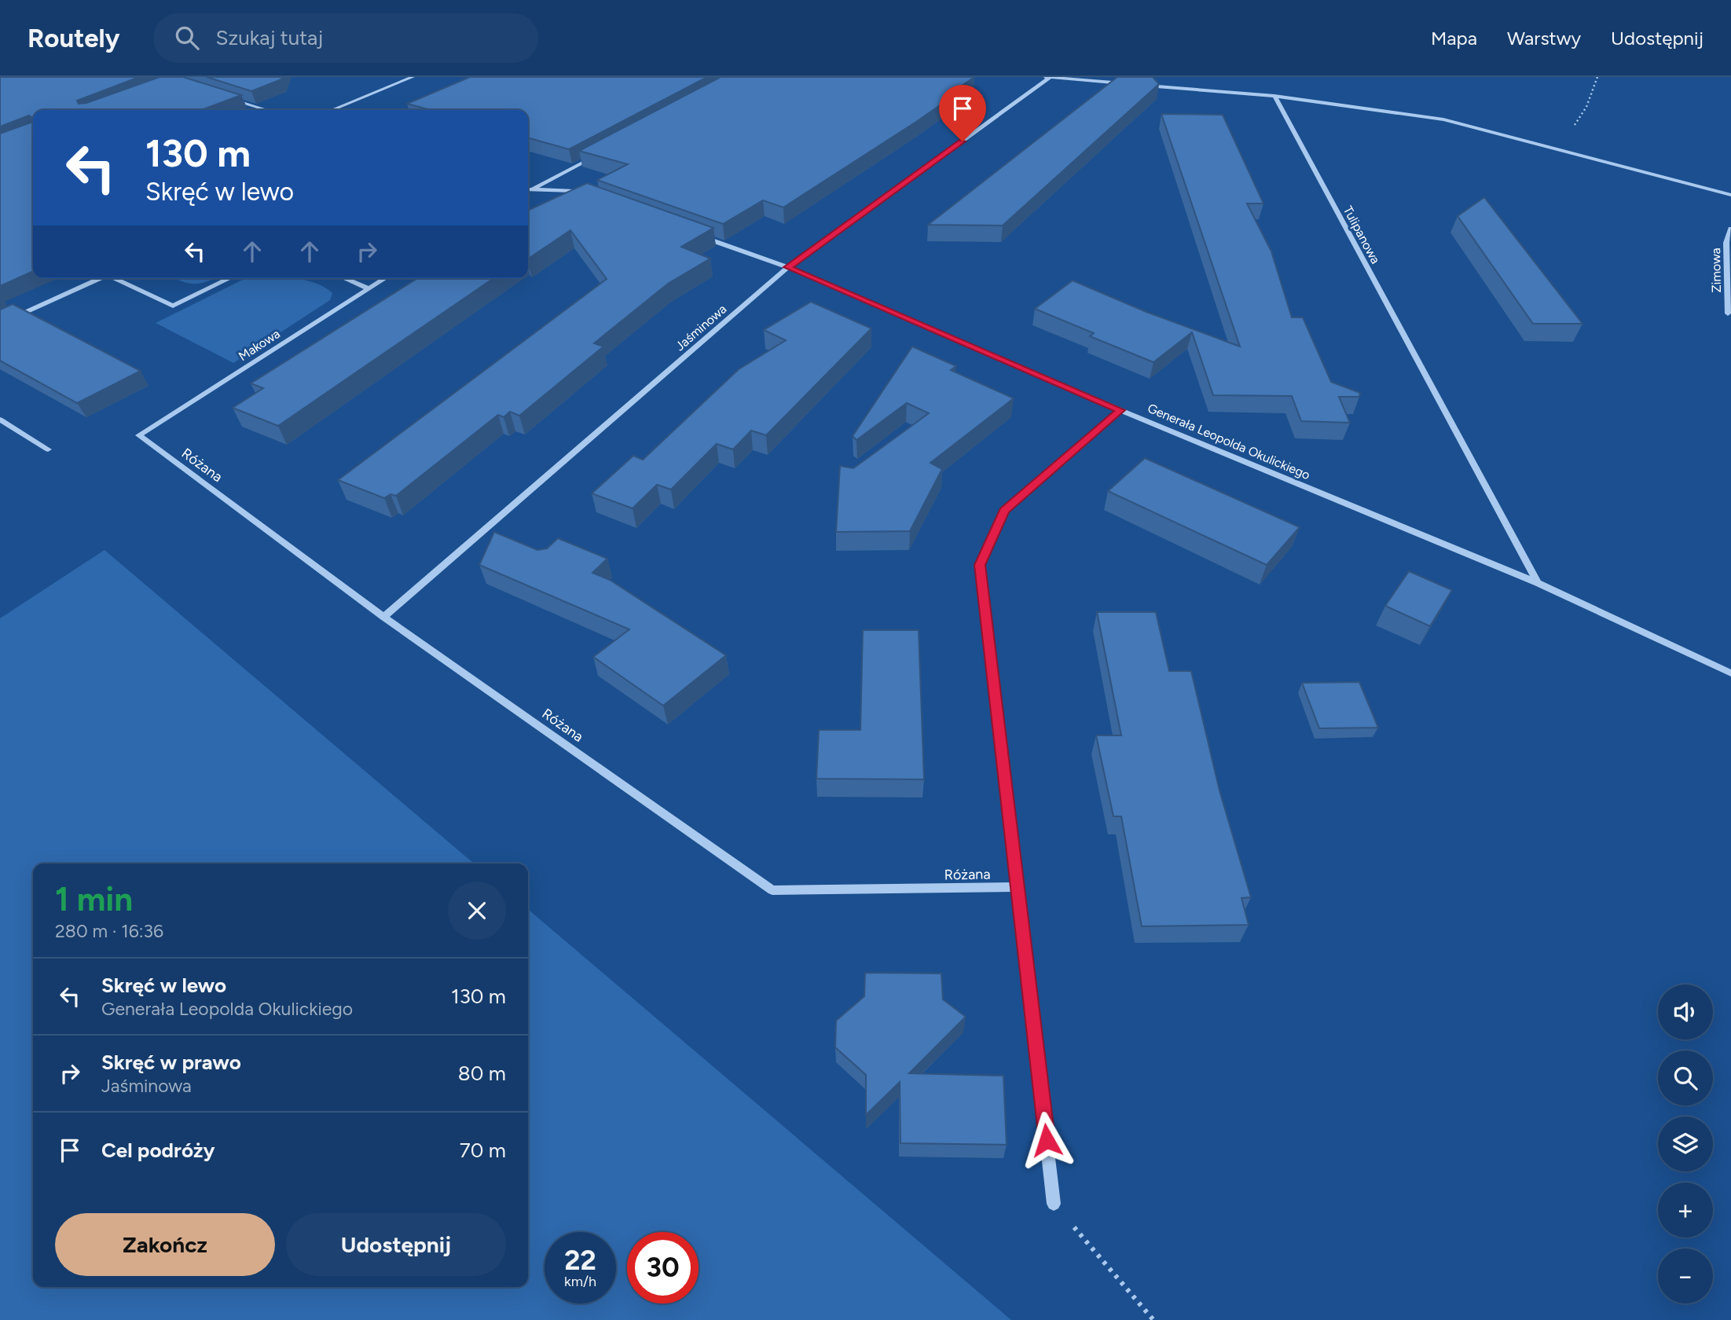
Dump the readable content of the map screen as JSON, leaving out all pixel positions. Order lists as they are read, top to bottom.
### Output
{
  "streets": {
    "street": [
      "Tulipanowa",
      "Zimowa",
      "Jaśminowa",
      "Makowa",
      "Generała Leopolda Okulickiego",
      "Różana"
    ]
  },
  "crossings": [
    ["Tulipanowa", "Generała Leopolda Okulickiego"],
    ["Jaśminowa", "Generała Leopolda Okulickiego"],
    ["Jaśminowa", "Różana"],
    ["Makowa", "Różana"]
  ],
  "page": {
    "header": "Routely",
    "search": "Szukaj tutaj",
    "nav": ["Mapa", "Warstwy", "Udostępnij"],
    "turn": ["130 m", "Skręć w lewo"],
    "heading": ["1 min", "280 m · 16:36"],
    "list": [
      {
        "name": "Skręć w lewo",
        "note": "Generała Leopolda Okulickiego",
        "value": "130 m"
      },
      {
        "name": "Skręć w prawo",
        "note": "Jaśminowa",
        "value": "80 m"
      },
      {
        "name": "Cel podróży",
        "value": "70 m"
      }
    ],
    "map_buttons": ["+", "−"],
    "buttons": ["Zakończ", "Udostępnij"],
    "speed": "22 km/h",
    "limit": "30"
  }
}
